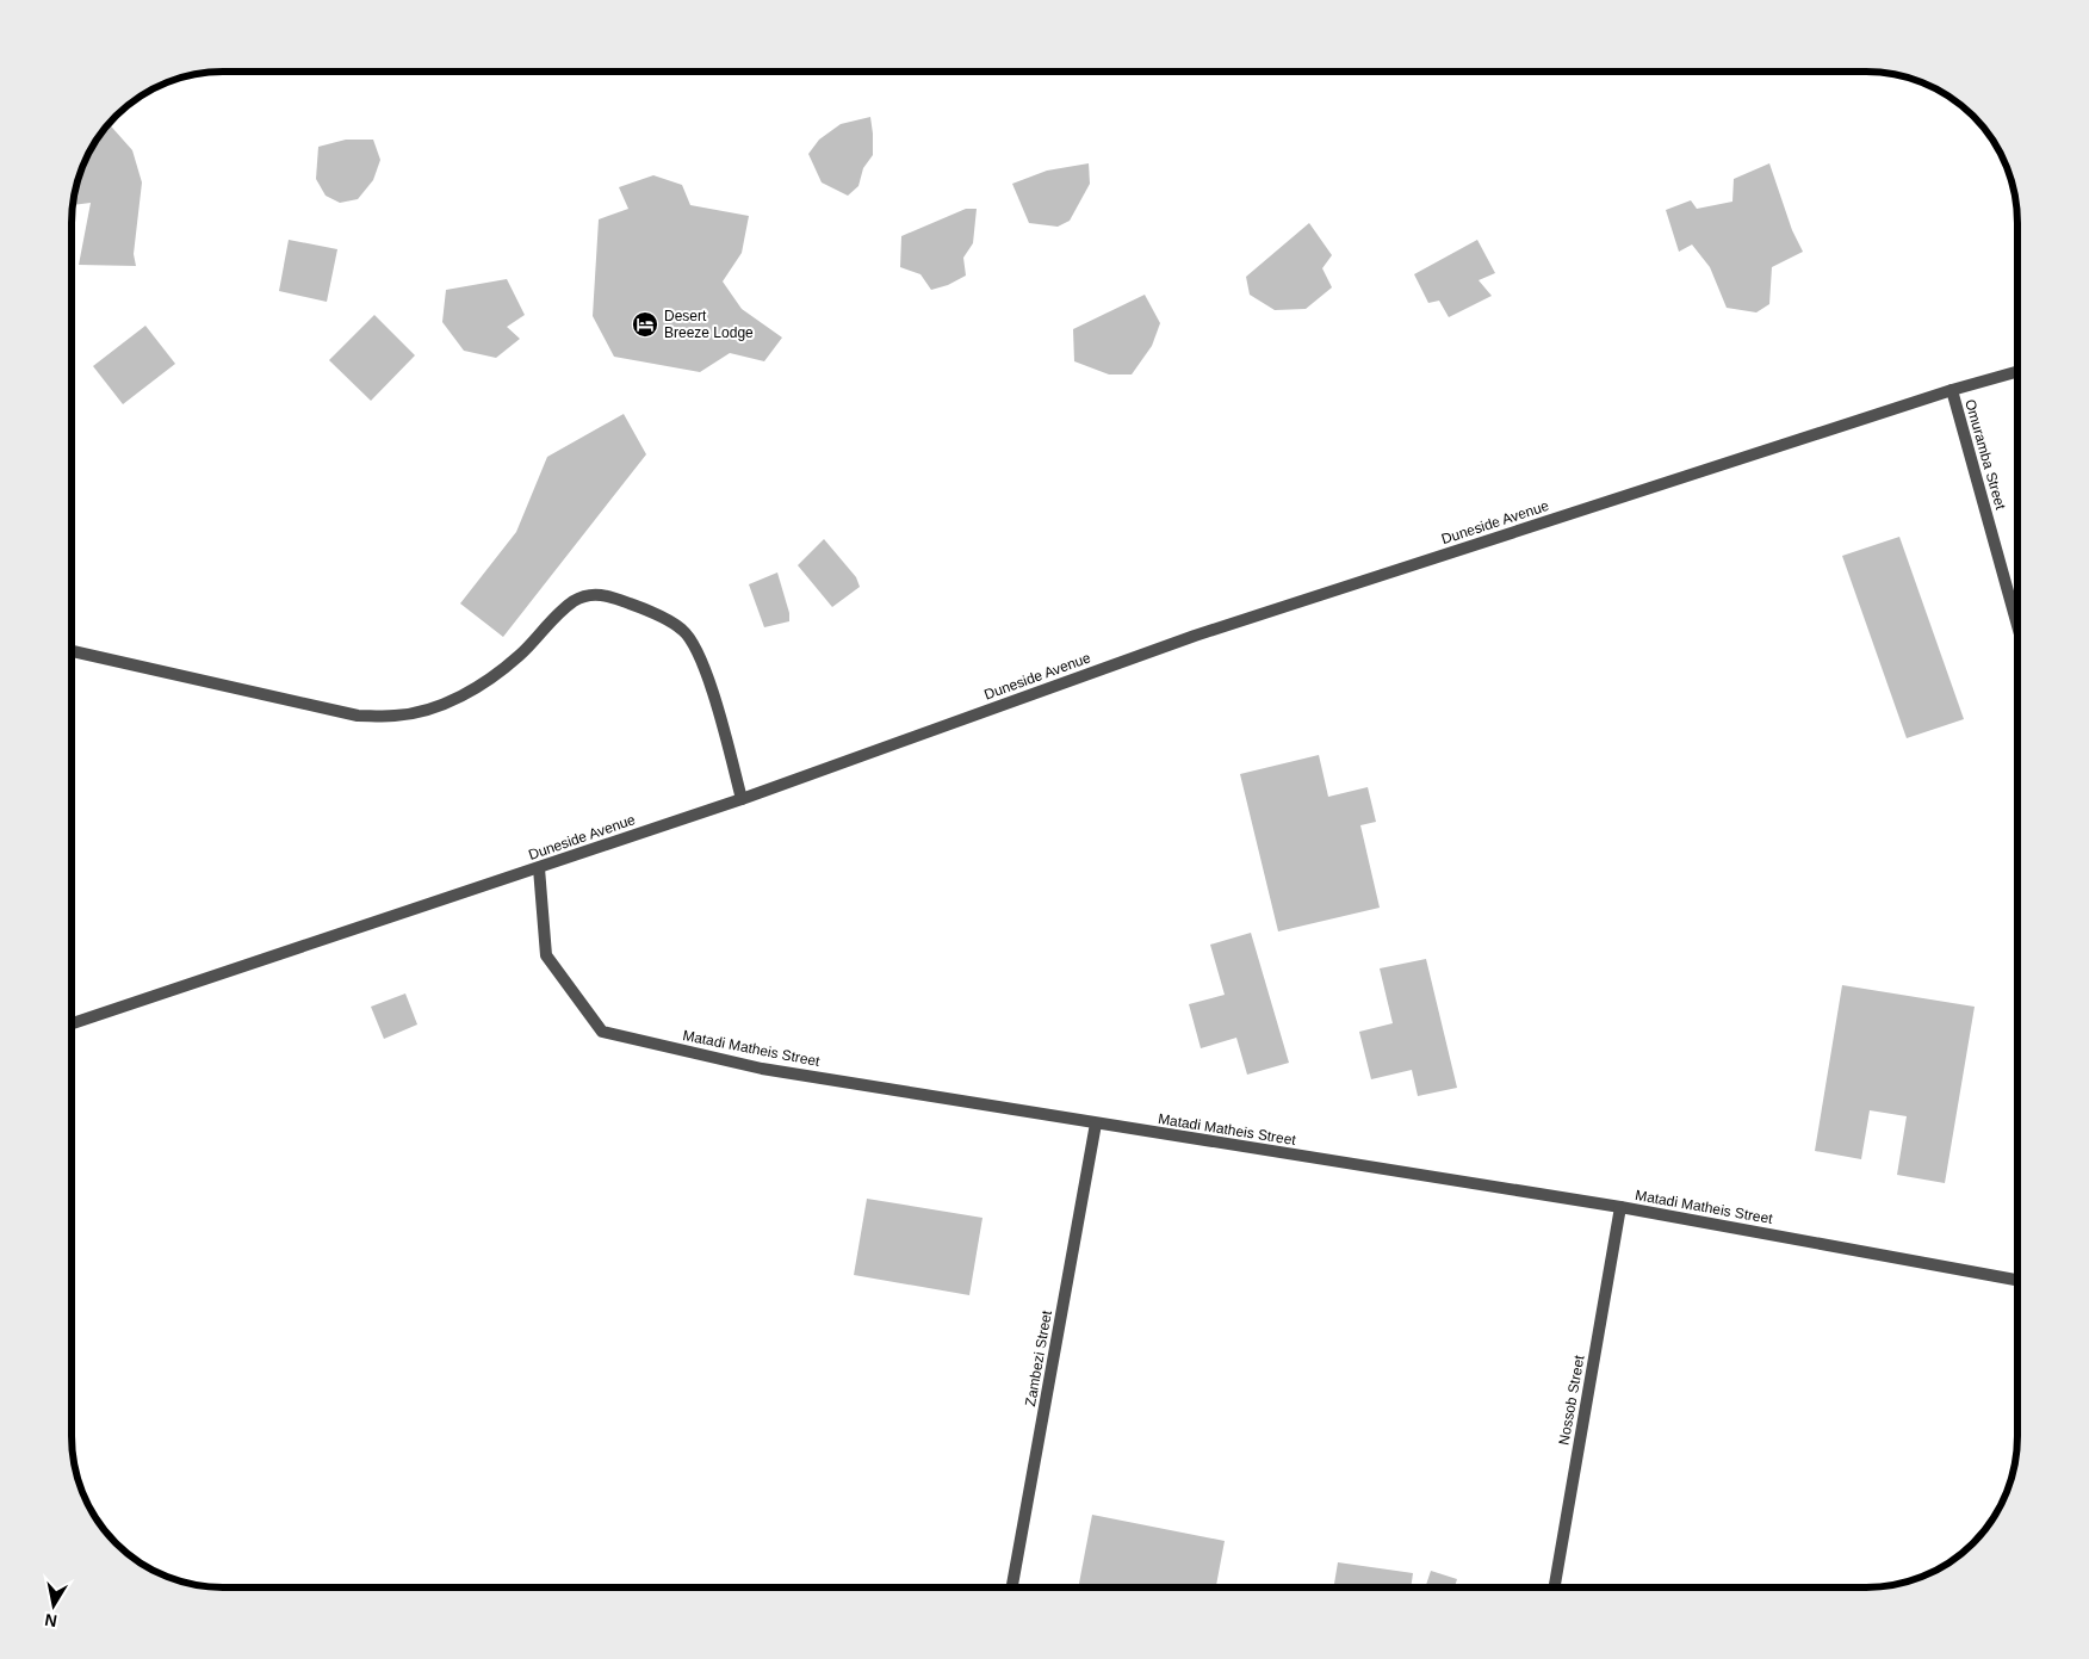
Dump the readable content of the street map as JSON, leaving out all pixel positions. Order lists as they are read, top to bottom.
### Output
{
  "streets": {
    "street": [
      "Omuramba Street",
      "Duneside Avenue",
      "Matadi Matheis Street",
      "Zambezi Street",
      "Nossob Street"
    ]
  },
  "crossings": [
    ["Omuramba Street", "Duneside Avenue"],
    ["Duneside Avenue", "Matadi Matheis Street"],
    ["Matadi Matheis Street", "Zambezi Street"],
    ["Matadi Matheis Street", "Nossob Street"]
  ],
  "places": {
    "hotel": ["Desert Breeze Lodge"]
  },
  "north": "bottom"
}
